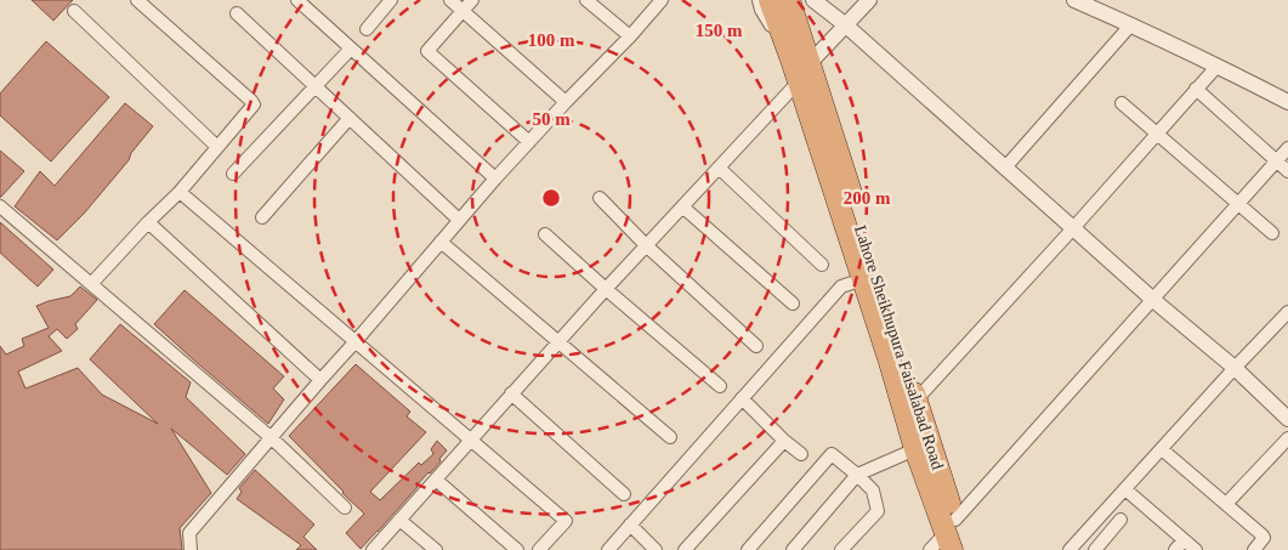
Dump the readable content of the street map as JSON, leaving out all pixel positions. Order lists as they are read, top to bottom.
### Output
{
  "streets": {
    "highway": ["Lahore Sheikhupura Faisalabad Road"]
  },
  "rings": [
    "150 m",
    "100 m",
    "50 m",
    "200 m"
  ]
}
